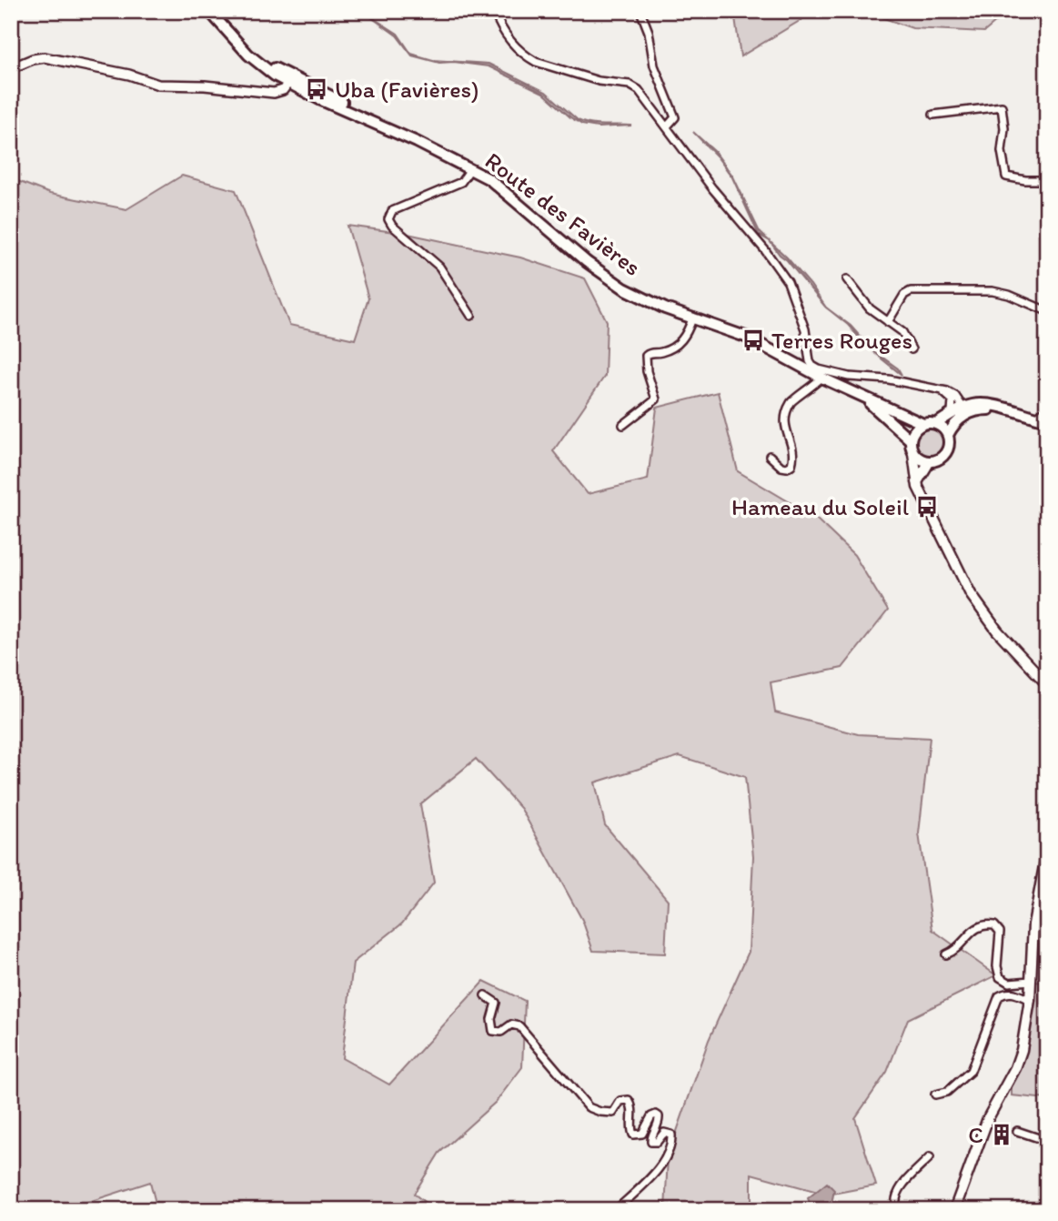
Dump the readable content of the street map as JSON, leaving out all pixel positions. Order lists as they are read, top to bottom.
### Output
{
  "streets": {
    "main road": ["Route des Favières"]
  },
  "places": {
    "bus stop": ["Uba (Favières)", "Terres Rouges", "Hameau du Soleil"],
    "building": ["C"]
  }
}
